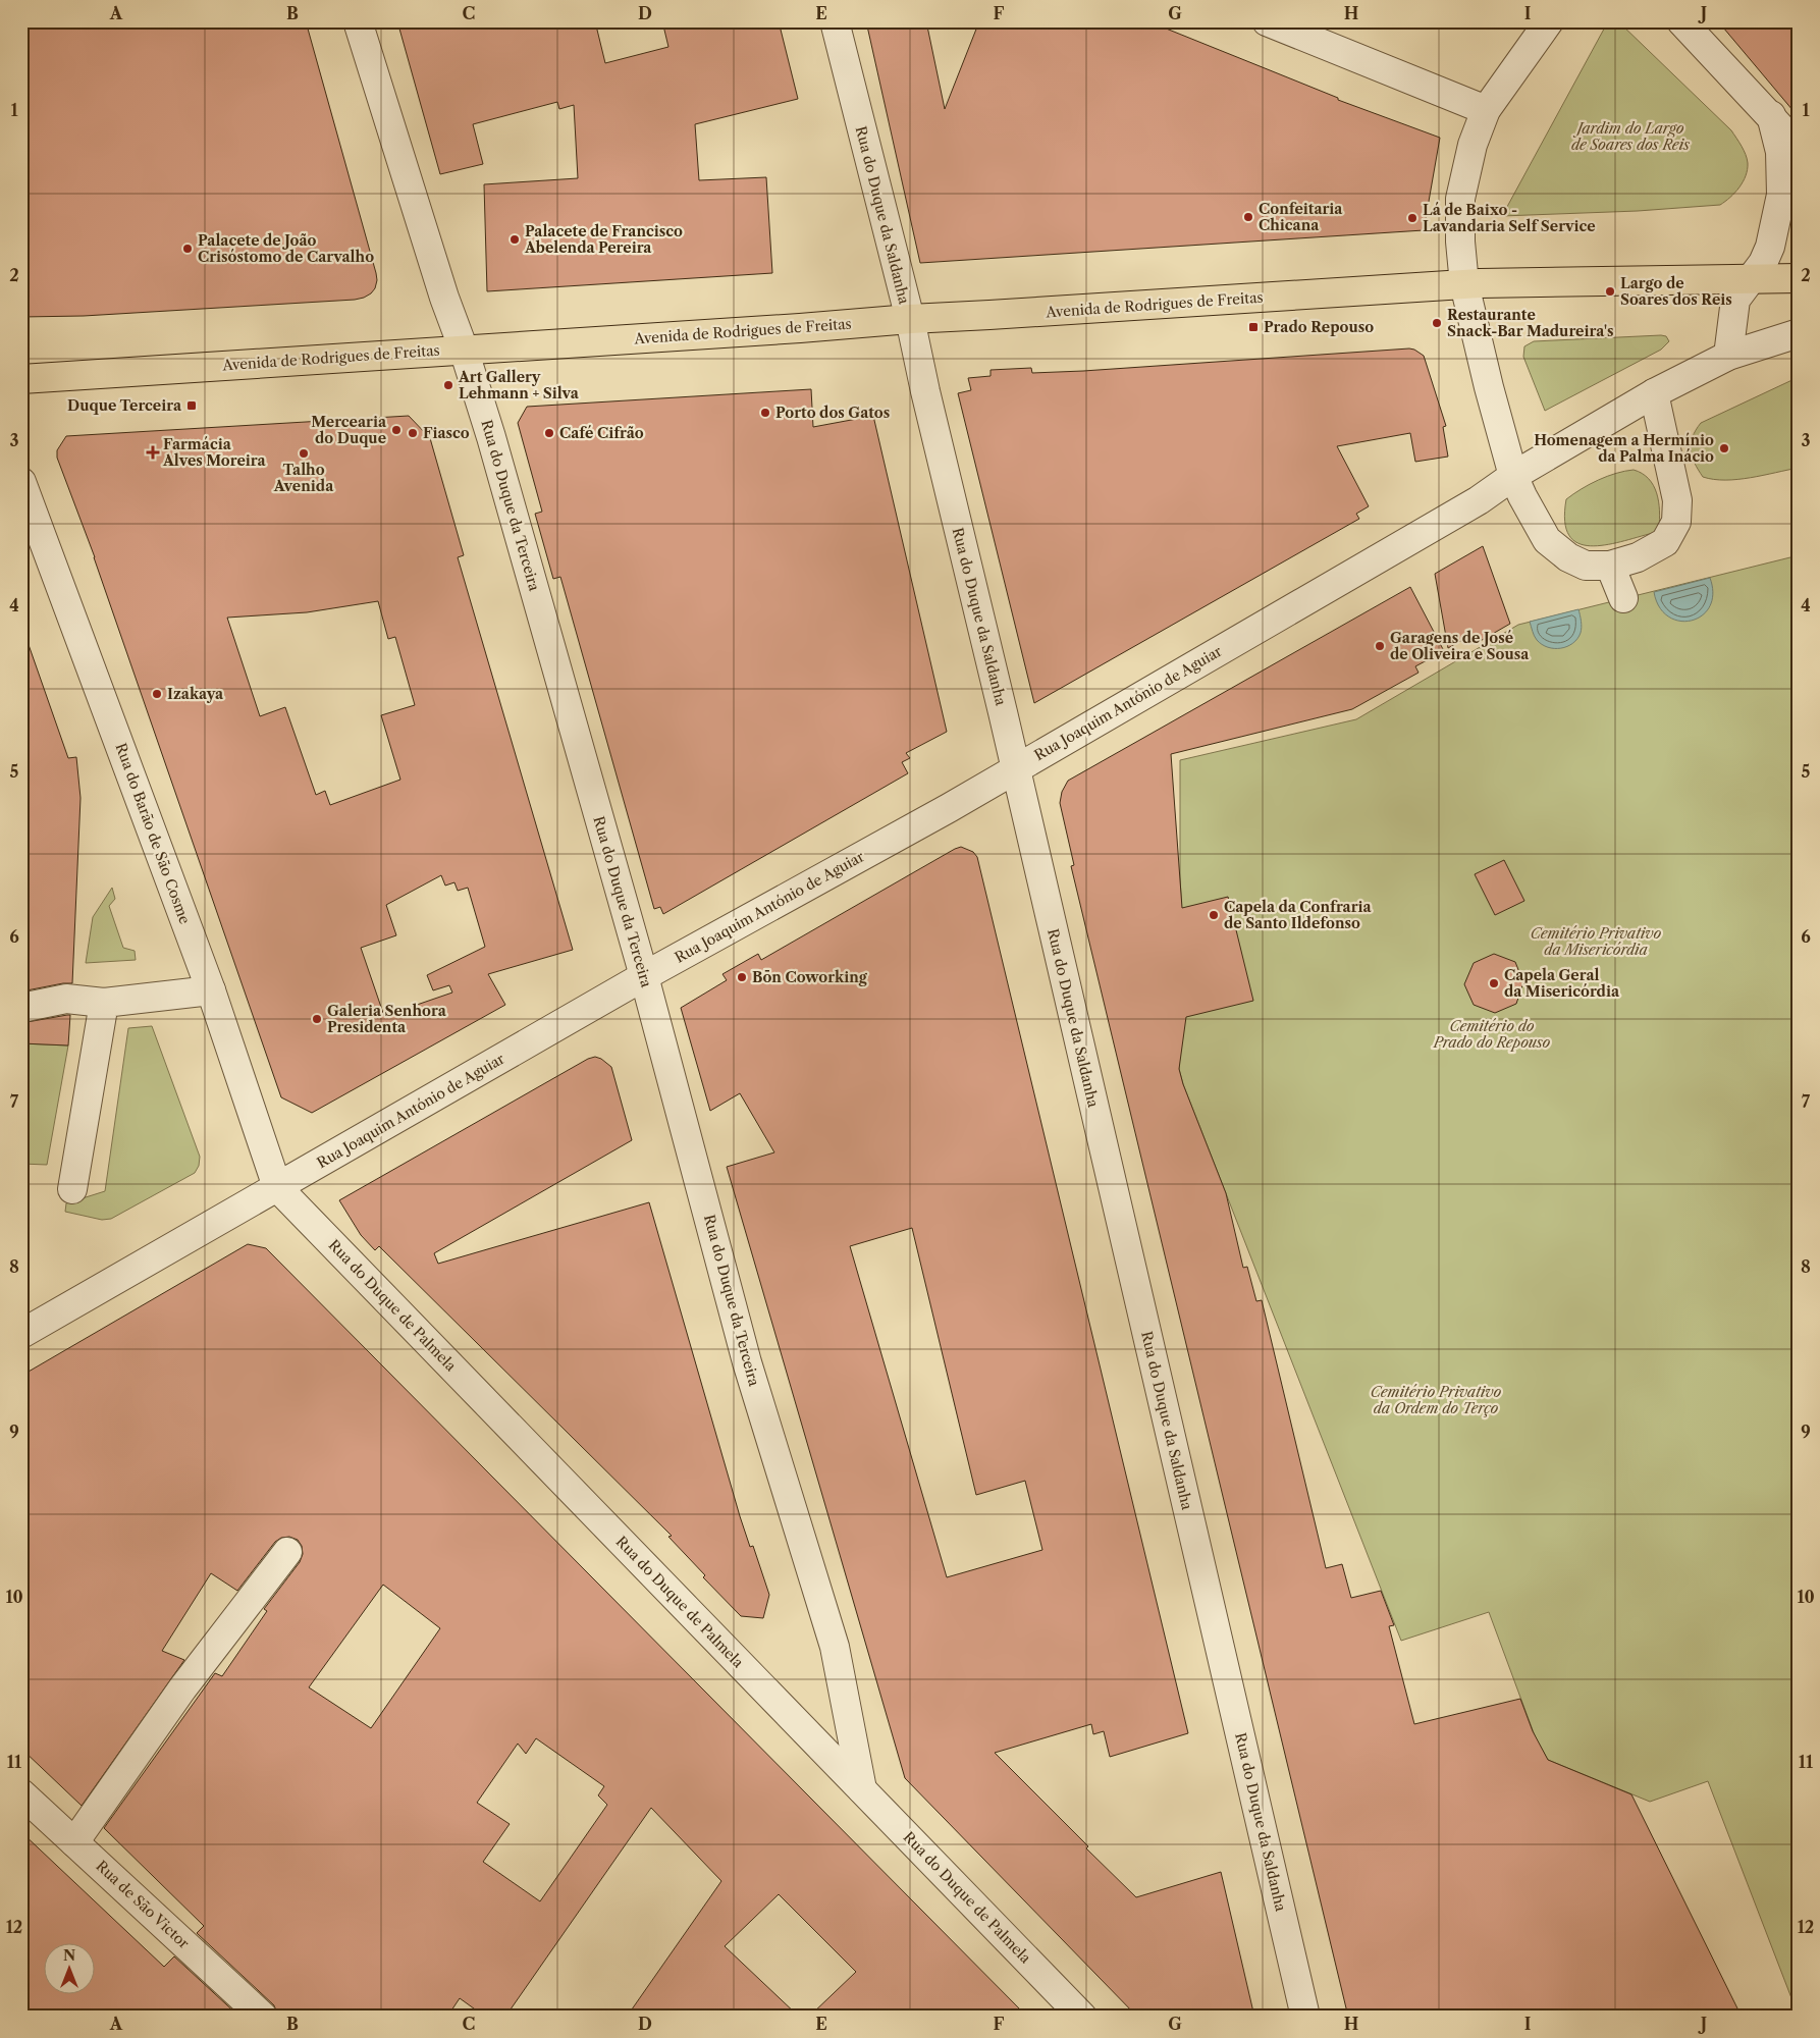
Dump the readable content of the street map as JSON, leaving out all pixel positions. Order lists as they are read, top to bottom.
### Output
{
  "streets": {
    "main road": ["Avenida de Rodrigues de Freitas"],
    "street": [
      "Rua do Duque da Saldanha",
      "Rua do Duque da Terceira",
      "Rua Joaquim António de Aguiar",
      "Rua do Barão de São Cosme",
      "Rua do Duque de Palmela",
      "Rua de São Victor"
    ]
  },
  "crossings": [
    ["Rua do Duque da Saldanha", "Avenida de Rodrigues de Freitas"],
    ["Rua do Duque da Saldanha", "Rua Joaquim António de Aguiar"],
    ["Avenida de Rodrigues de Freitas", "Rua do Duque da Terceira"],
    ["Rua do Duque da Terceira", "Rua Joaquim António de Aguiar"],
    ["Rua do Duque da Terceira", "Rua do Duque de Palmela"],
    ["Rua Joaquim António de Aguiar", "Rua do Barão de São Cosme"],
    ["Rua Joaquim António de Aguiar", "Rua do Duque de Palmela"],
    ["Rua do Barão de São Cosme", "Rua do Duque de Palmela"]
  ],
  "parks": [
    "Jardim do Largo de Soares dos Reis",
    "Cemitério Privativo da Misericórdia",
    "Cemitério do Prado do Repouso",
    "Cemitério Privativo da Ordem do Terço"
  ],
  "places": {
    "other": [
      "Confeitaria Chicana",
      "Lá de Baixo - Lavandaria Self Service",
      "Palacete de Francisco Abelenda Pereira",
      "Palacete de João Crisóstomo de Carvalho",
      "Largo de Soares dos Reis",
      "Restaurante Snack-Bar Madureira's",
      "Art Gallery Lehmann + Silva",
      "Porto dos Gatos",
      "Mercearia do Duque",
      "Fiasco",
      "Café Cifrão",
      "Homenagem a Hermínio da Palma Inácio",
      "Talho Avenida",
      "Garagens de José de Oliveira e Sousa",
      "Izakaya",
      "Capela da Confraria de Santo Ildefonso",
      "Bōn Coworking",
      "Capela Geral da Misericórdia",
      "Galeria Senhora Presidenta"
    ],
    "transit": ["Prado Repouso", "Duque Terceira"],
    "health": ["Farmácia Alves Moreira"]
  },
  "north": "top",
  "grid": {
    "columns": [
      "A",
      "B",
      "C",
      "D",
      "E",
      "F",
      "G",
      "H",
      "I",
      "J"
    ],
    "rows": [
      "1",
      "2",
      "3",
      "4",
      "5",
      "6",
      "7",
      "8",
      "9",
      "10",
      "11",
      "12"
    ]
  }
}
